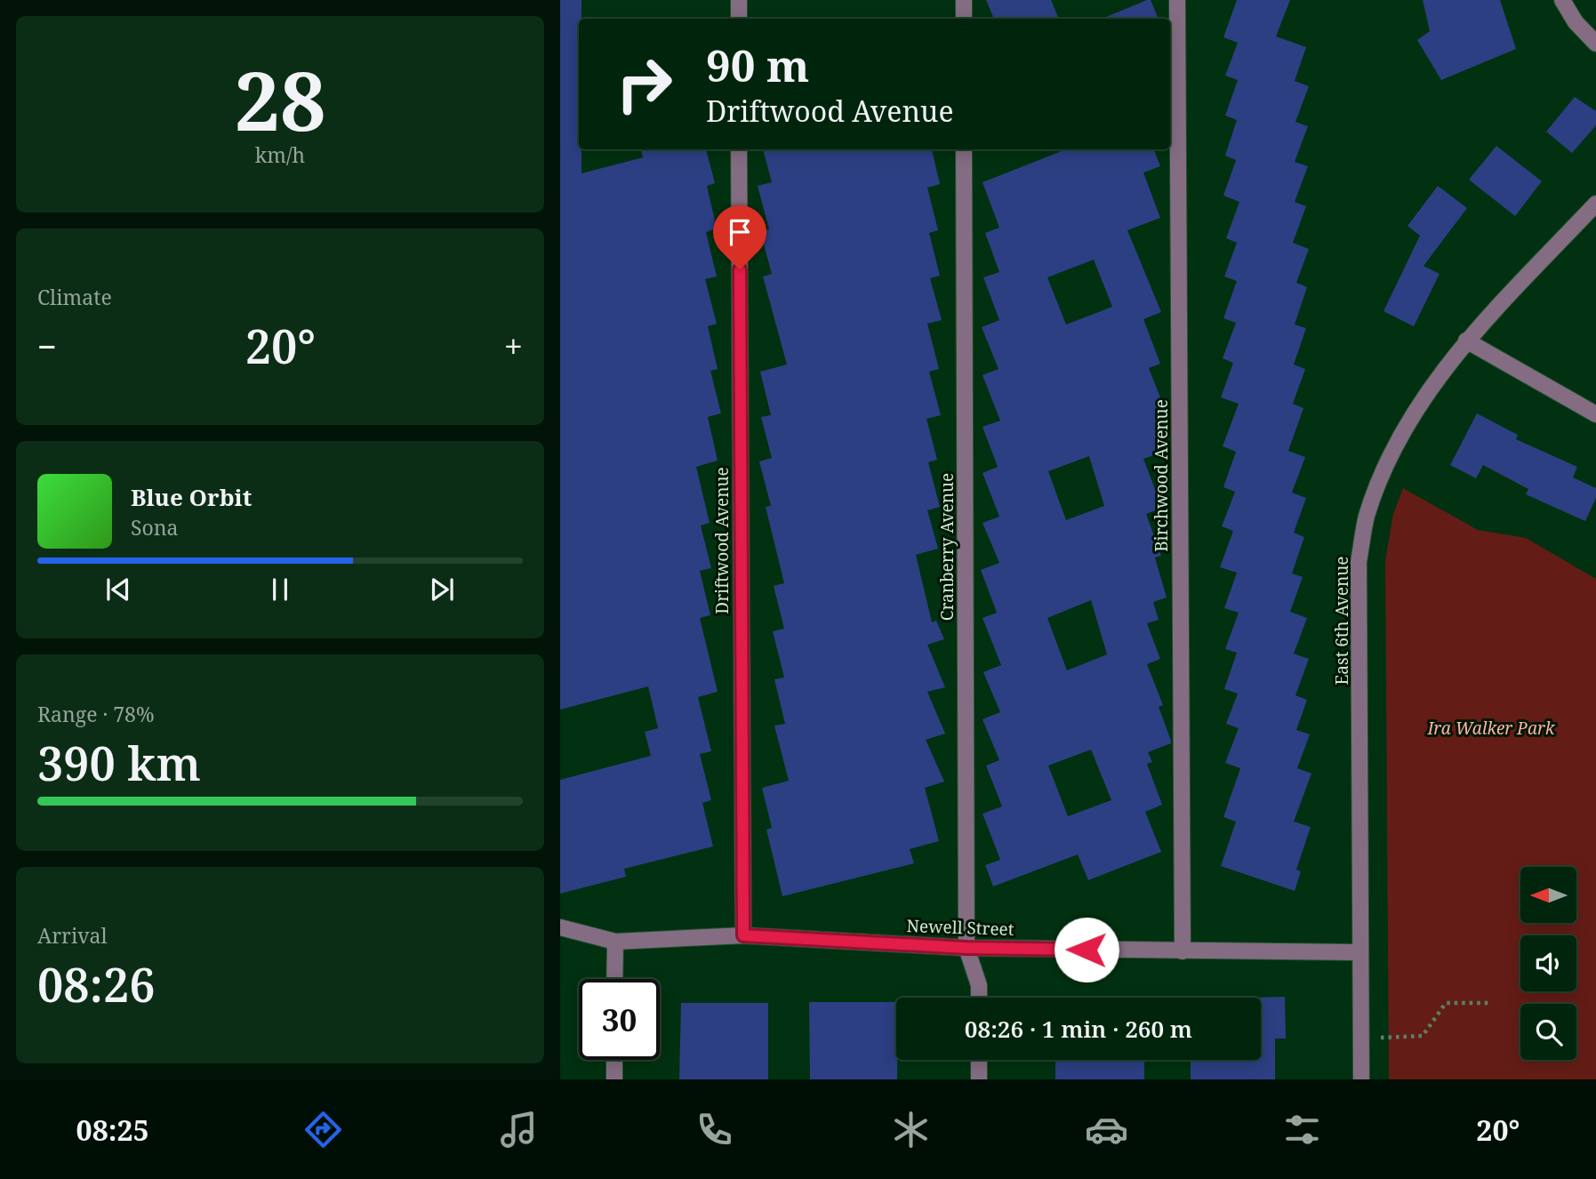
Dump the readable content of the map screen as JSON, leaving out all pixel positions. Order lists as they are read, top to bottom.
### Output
{
  "streets": {
    "street": [
      "Birchwood Avenue",
      "Driftwood Avenue",
      "Cranberry Avenue",
      "East 6th Avenue",
      "Newell Street"
    ]
  },
  "crossings": [
    ["Birchwood Avenue", "Newell Street"],
    ["Driftwood Avenue", "Newell Street"],
    ["Cranberry Avenue", "Newell Street"],
    ["East 6th Avenue", "Newell Street"]
  ],
  "parks": ["Ira Walker Park"],
  "north": "left",
  "page": {
    "tile": [
      ["28", "km/h"],
      "Climate",
      ["Range · 78%", "390 km"],
      ["Arrival", "08:26"]
    ],
    "turn": ["90 m", "Driftwood Avenue"],
    "heat": ["−", "20°", "+"],
    "song": ["Blue Orbit", "Sona"],
    "limit": "30",
    "trip": "08:26 · 1 min · 260 m",
    "tabs": ["08:25", "20°"]
  }
}
